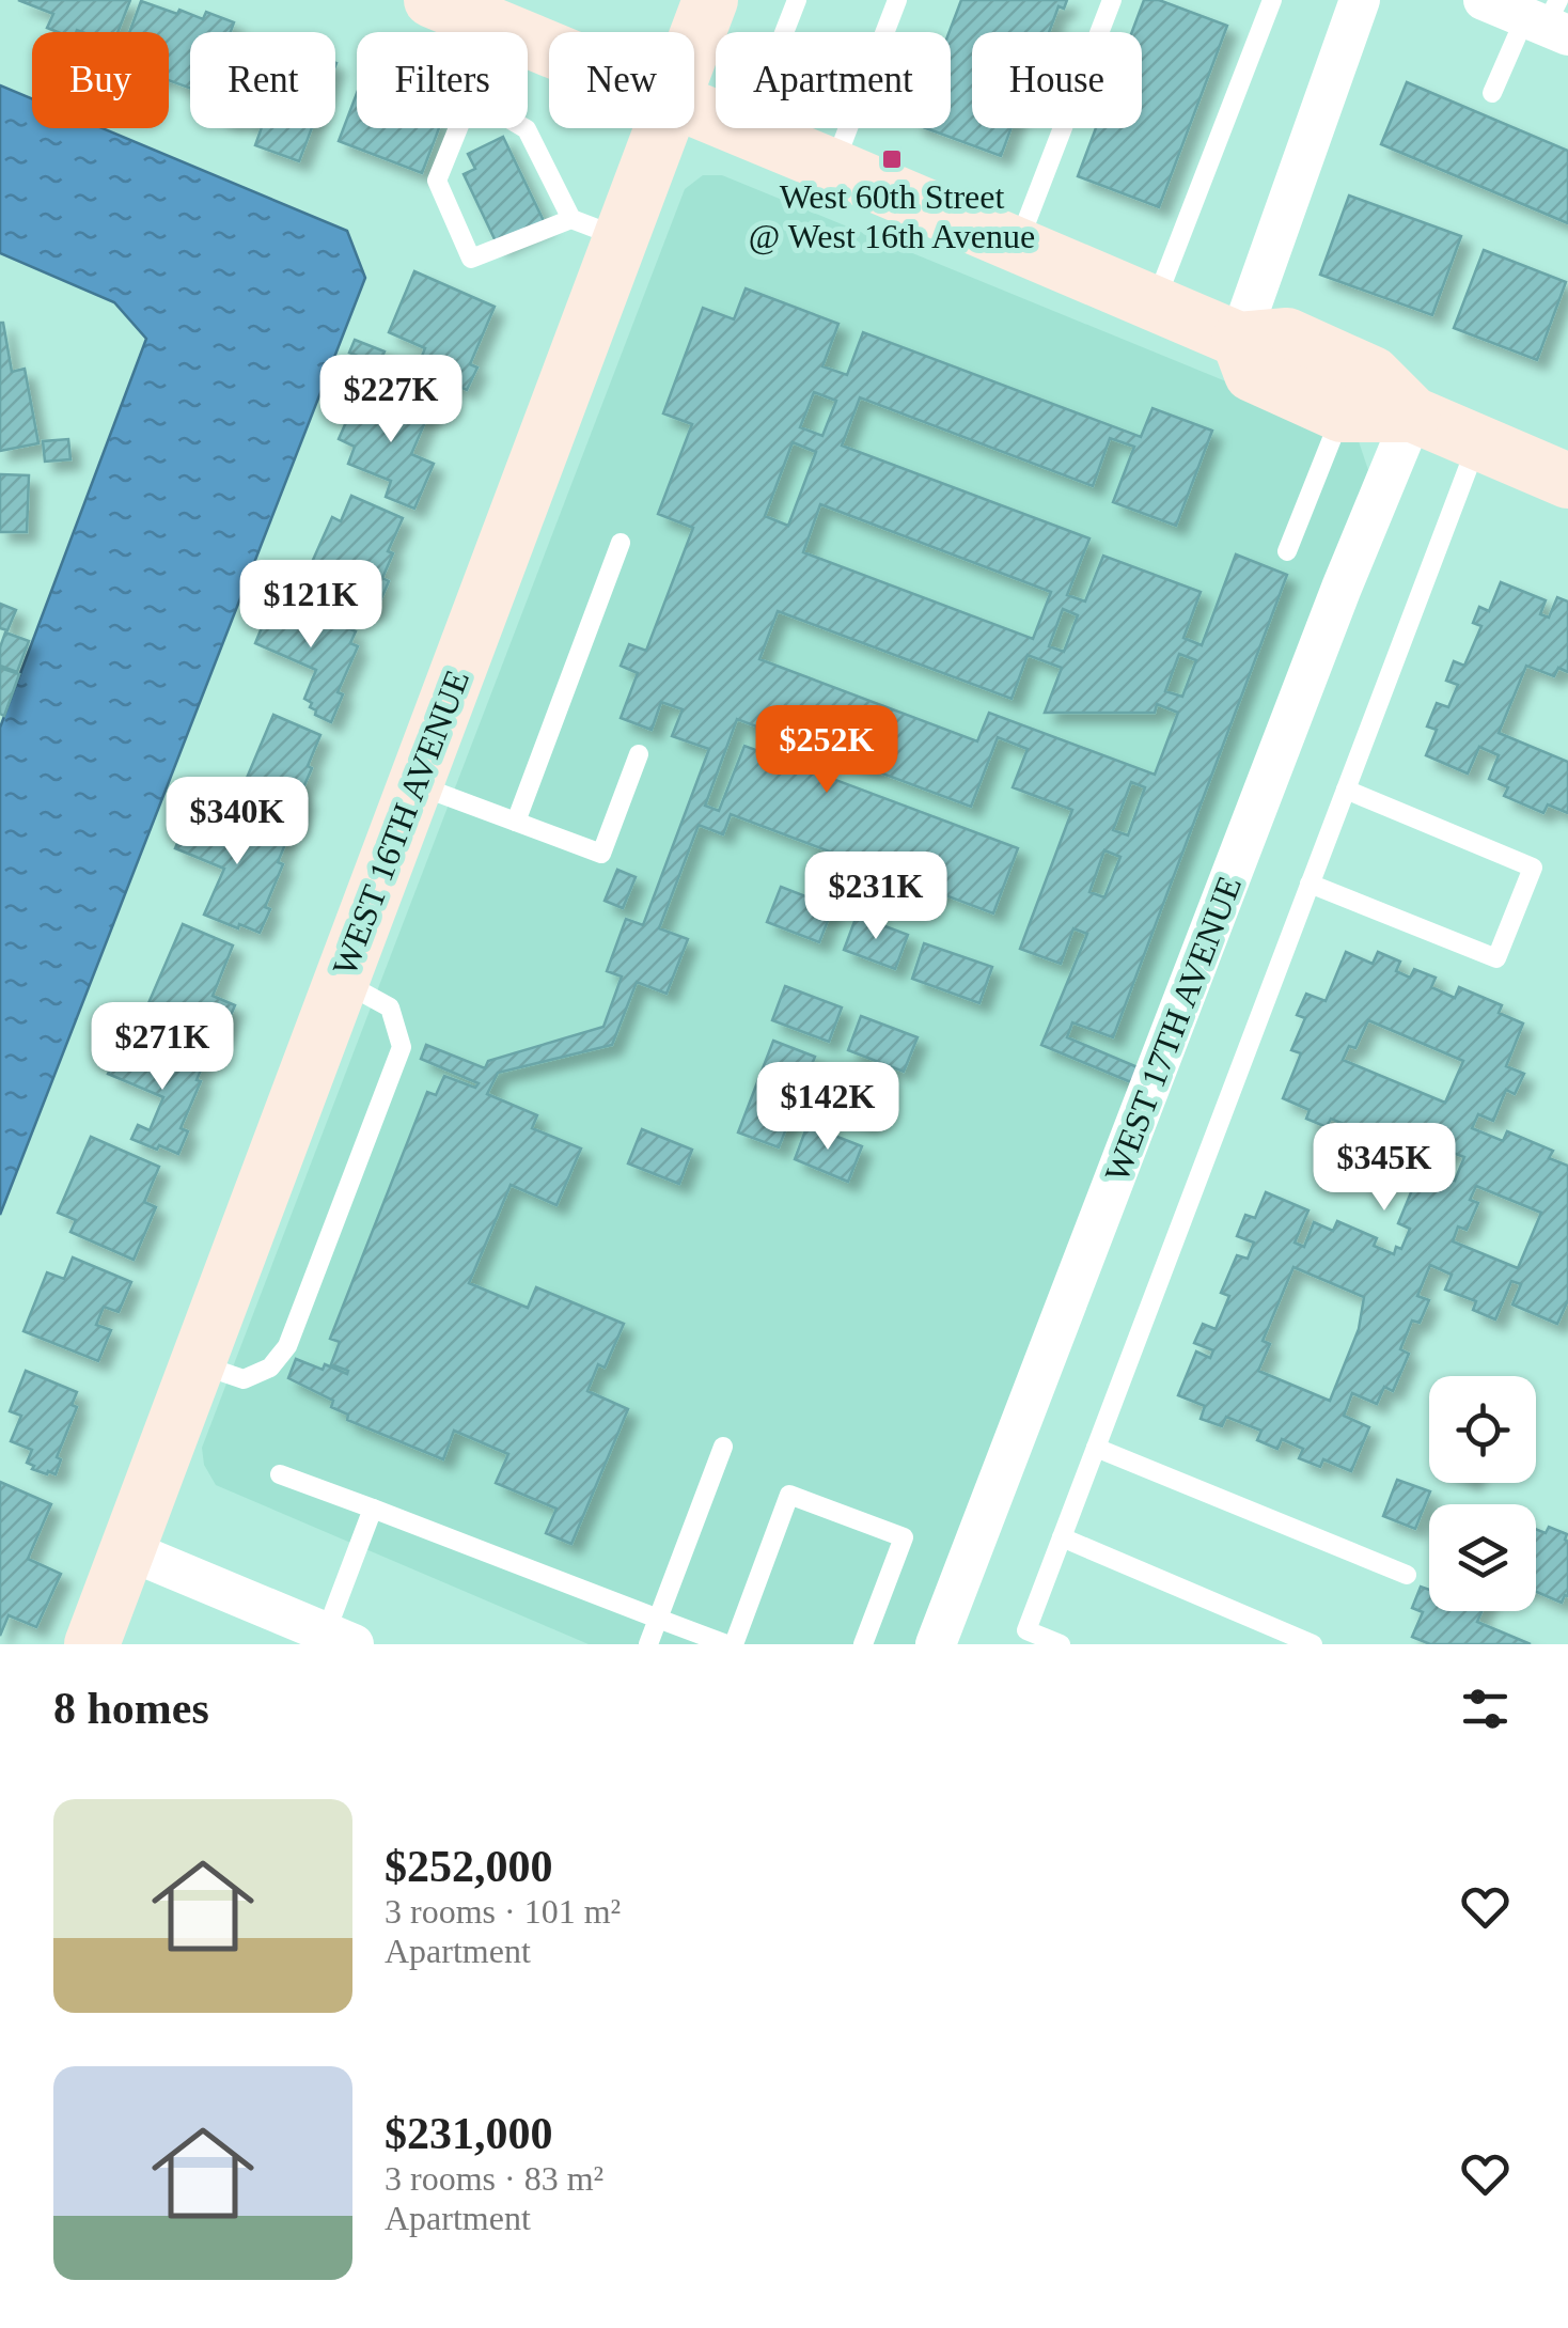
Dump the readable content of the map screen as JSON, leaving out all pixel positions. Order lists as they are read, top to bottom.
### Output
{
  "streets": {
    "main road": ["WEST 16TH AVENUE"],
    "street": ["WEST 17TH AVENUE"]
  },
  "places": {
    "transit": ["West 60th Street @ West 16th Avenue"]
  },
  "page": {
    "chip": [
      "Buy",
      "Rent",
      "Filters",
      "New",
      "Apartment",
      "House"
    ],
    "price": [
      "$227K",
      "$121K",
      "$252K",
      "$340K",
      "$231K",
      "$271K",
      "$142K",
      "$345K"
    ],
    "heading": "8 homes",
    "list": [
      {
        "name": "$252,000",
        "note": "3 rooms · 101 m² · Apartment"
      },
      {
        "name": "$231,000",
        "note": "3 rooms · 83 m² · Apartment"
      }
    ]
  }
}
